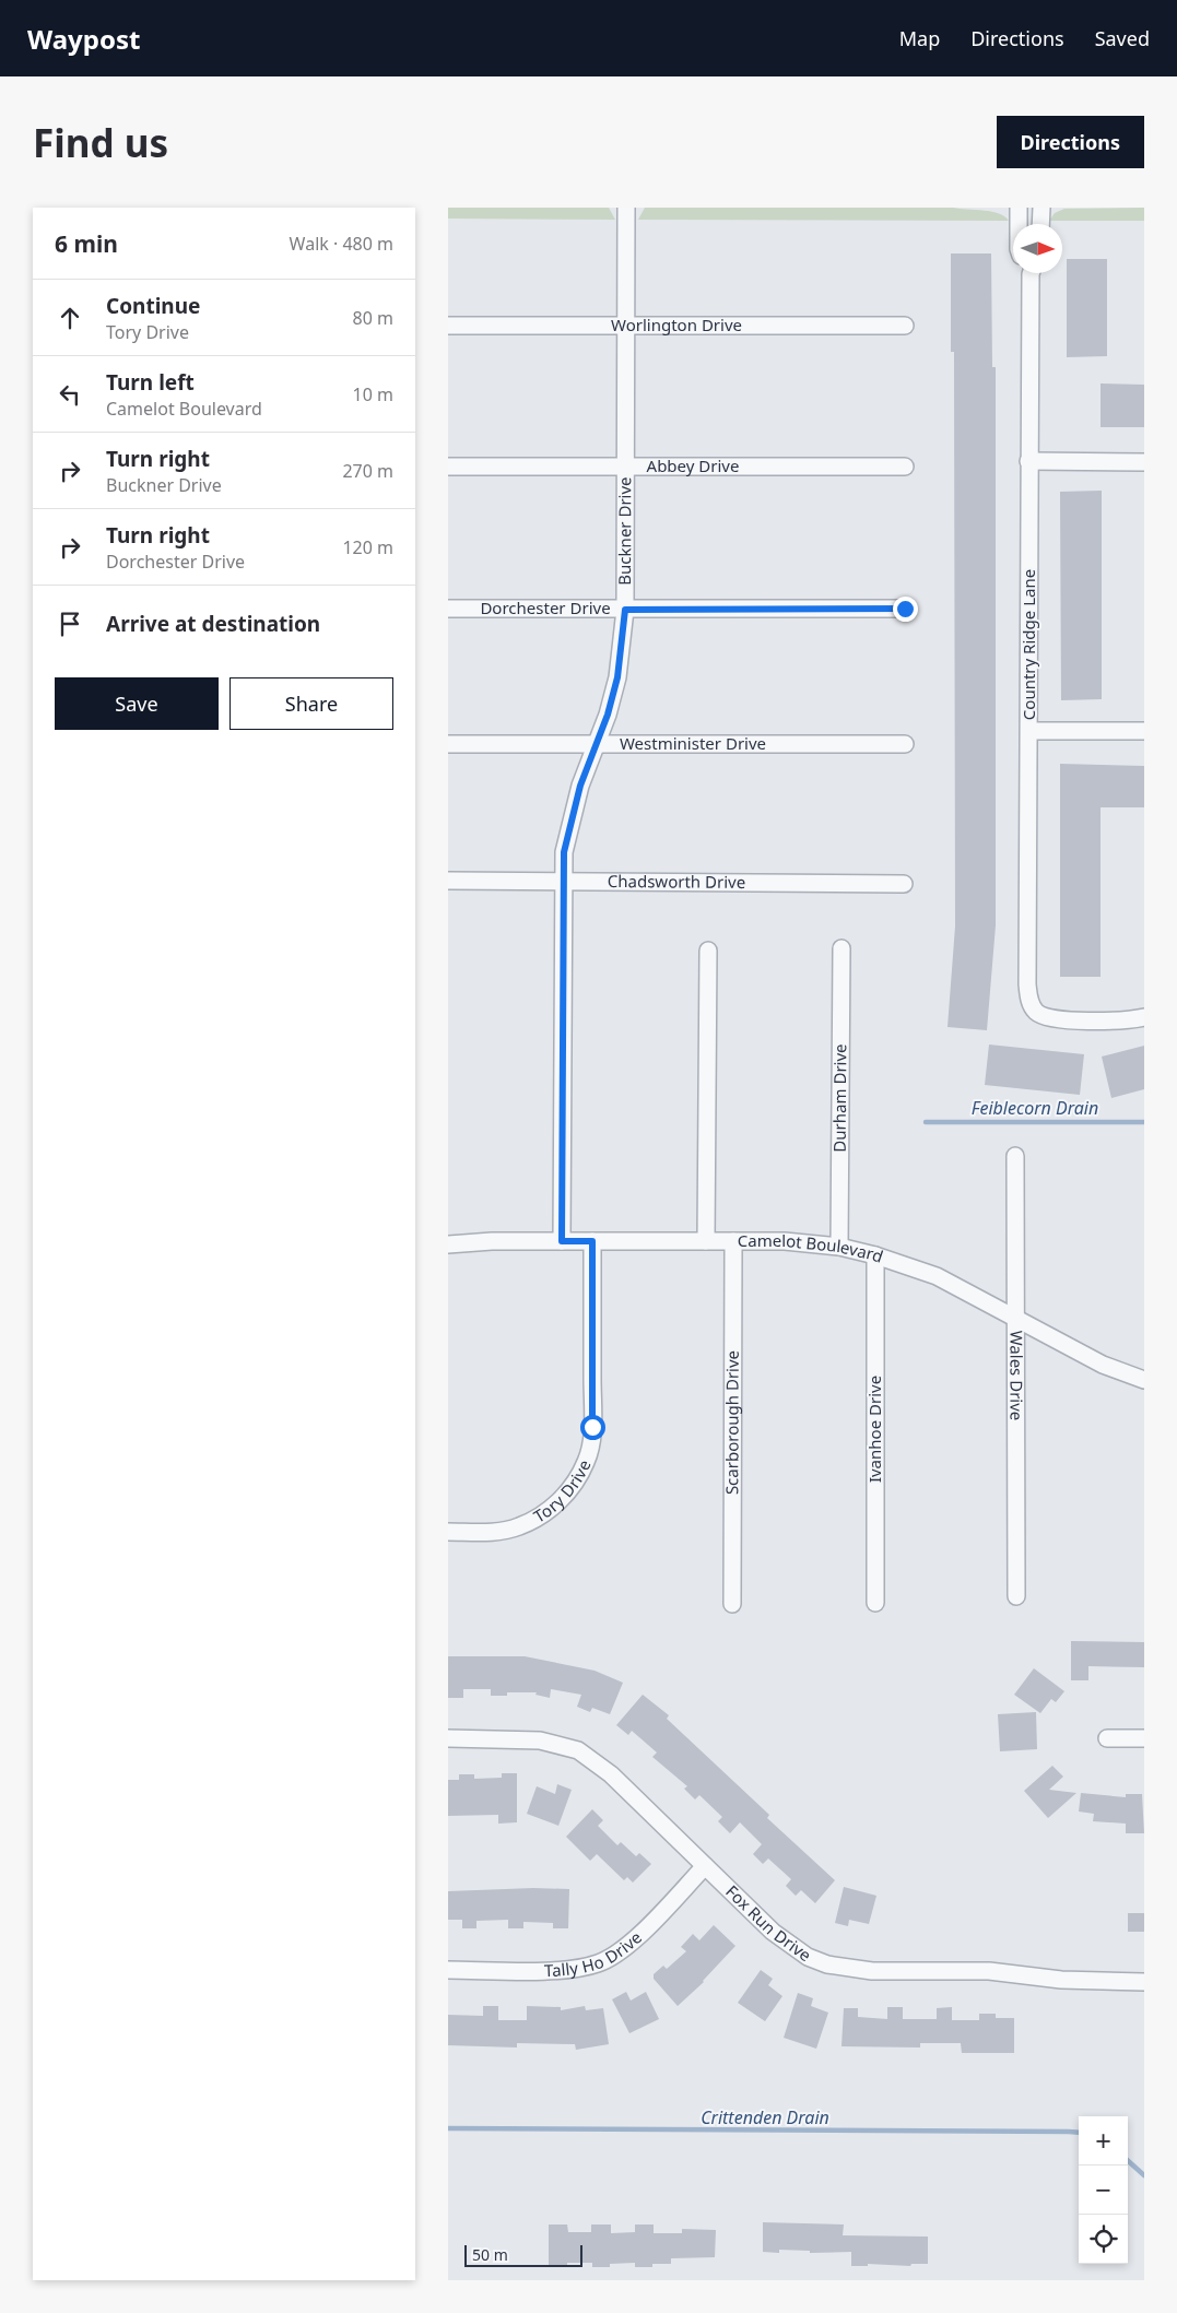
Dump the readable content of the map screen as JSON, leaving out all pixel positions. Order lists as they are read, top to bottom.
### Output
{
  "streets": {
    "street": [
      "Worlington Drive",
      "Abbey Drive",
      "Buckner Drive",
      "Dorchester Drive",
      "Country Ridge Lane",
      "Westminister Drive",
      "Chadsworth Drive",
      "Durham Drive",
      "Camelot Boulevard",
      "Wales Drive",
      "Scarborough Drive",
      "Ivanhoe Drive",
      "Tory Drive",
      "Fox Run Drive",
      "Tally Ho Drive"
    ]
  },
  "crossings": [
    ["Worlington Drive", "Buckner Drive"],
    ["Abbey Drive", "Buckner Drive"],
    ["Buckner Drive", "Dorchester Drive"],
    ["Buckner Drive", "Westminister Drive"],
    ["Buckner Drive", "Chadsworth Drive"],
    ["Buckner Drive", "Camelot Boulevard"],
    ["Durham Drive", "Camelot Boulevard"],
    ["Camelot Boulevard", "Wales Drive"],
    ["Camelot Boulevard", "Scarborough Drive"],
    ["Camelot Boulevard", "Ivanhoe Drive"],
    ["Camelot Boulevard", "Tory Drive"],
    ["Fox Run Drive", "Tally Ho Drive"]
  ],
  "water": ["Feiblecorn Drain", "Crittenden Drain"],
  "scale_bar": "50 m",
  "north": "right",
  "page": {
    "header": "Waypost",
    "nav": ["Map", "Directions", "Saved"],
    "buttons": [
      "Directions",
      ["Save", "Share"]
    ],
    "title": "Find us",
    "heading": ["6 min", "Walk · 480 m"],
    "list": [
      ["Continue", "Tory Drive", "80 m"],
      ["Turn left", "Camelot Boulevard", "10 m"],
      ["Turn right", "Buckner Drive", "270 m"],
      ["Turn right", "Dorchester Drive", "120 m"],
      "Arrive at destination"
    ],
    "map_buttons": ["+", "−"],
    "scale": "50 m"
  }
}
